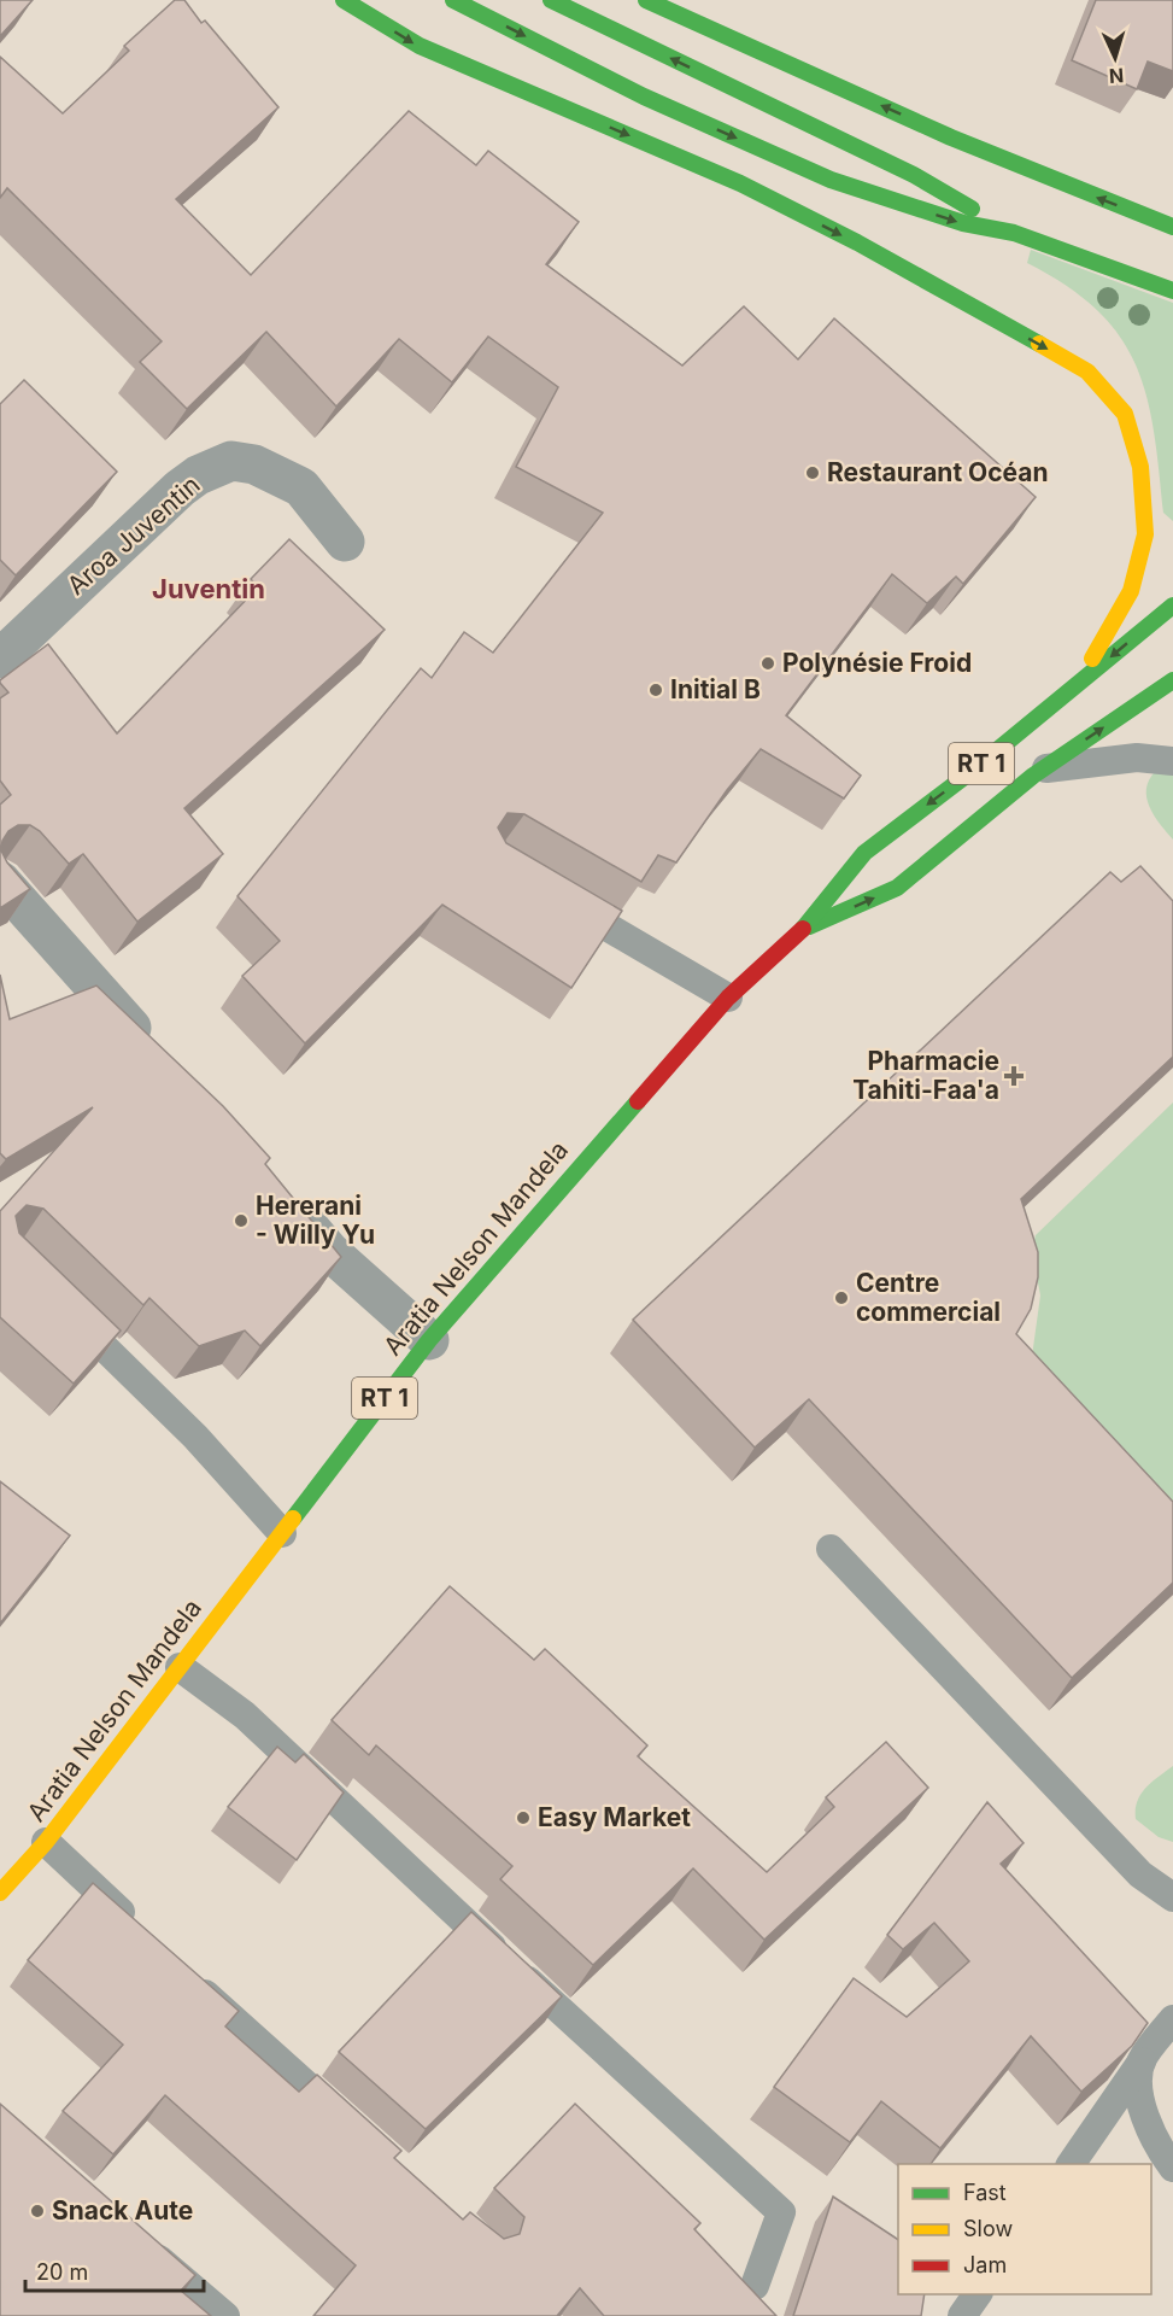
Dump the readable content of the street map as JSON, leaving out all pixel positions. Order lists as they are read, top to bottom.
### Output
{
  "streets": {
    "main road": ["RT 1", "Aratia Nelson Mandela"],
    "street": ["Aroa Juventin"]
  },
  "districts": ["Juventin"],
  "places": {
    "other": [
      "Restaurant Océan",
      "Polynésie Froid",
      "Initial B",
      "Hererani - Willy Yu",
      "Centre commercial",
      "Easy Market",
      "Snack Aute"
    ],
    "health": ["Pharmacie Tahiti-Faa'a"]
  },
  "legend": ["Fast", "Slow", "Jam"],
  "scale_bar": "20 m",
  "north": "bottom"
}
